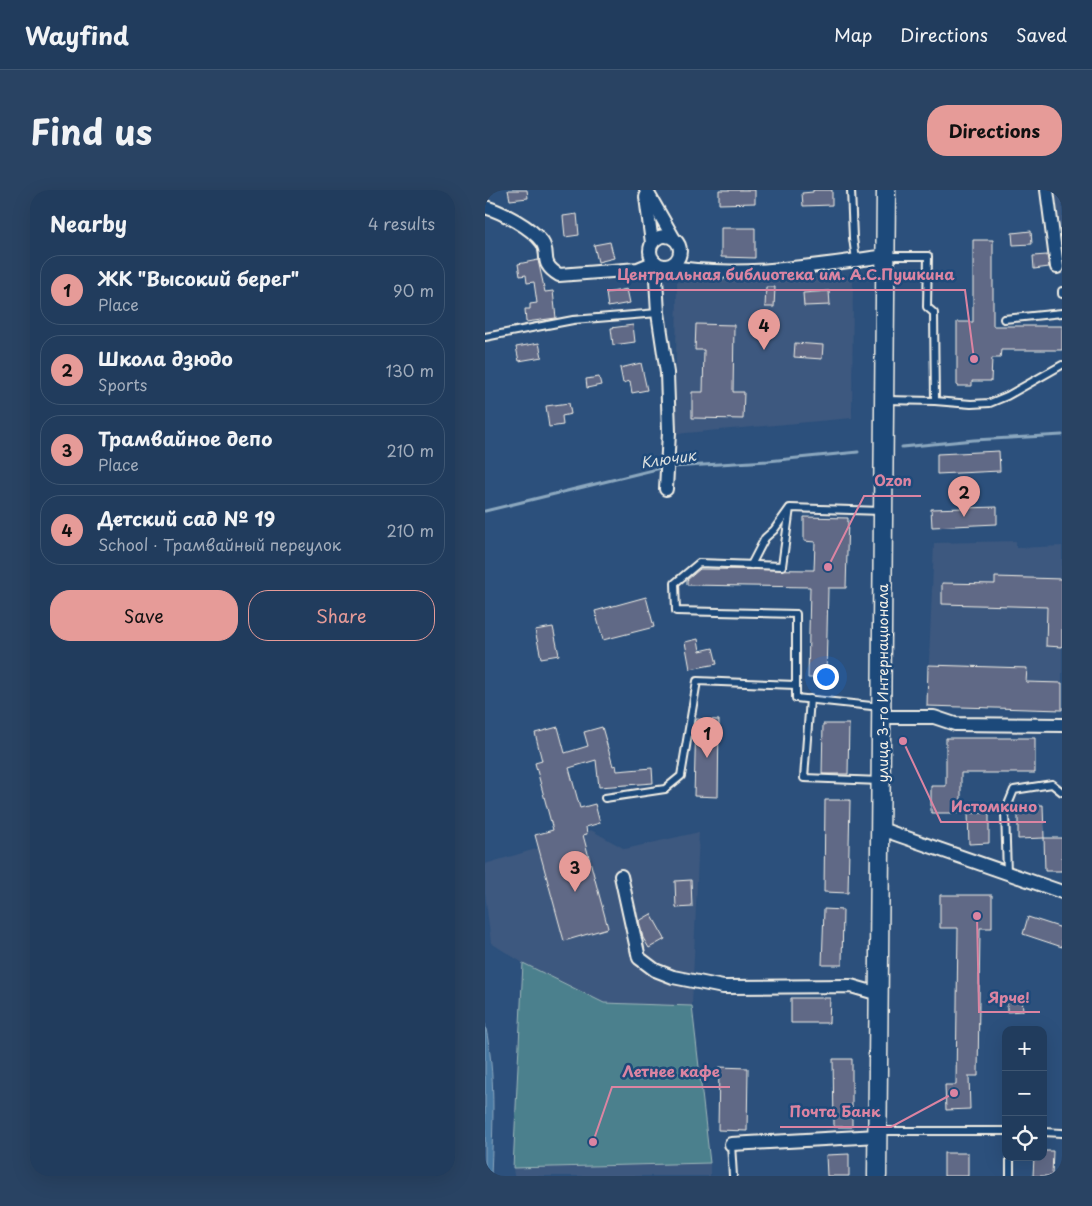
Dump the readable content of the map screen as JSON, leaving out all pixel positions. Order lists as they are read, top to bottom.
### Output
{
  "streets": {
    "main road": ["улица 3-го Интернационала"]
  },
  "water": ["Ключик"],
  "places": [
    "Центральная библиотека им. А.С.Пушкина",
    "Ozon",
    "Истомкино",
    "Ярче!",
    "Почта Банк",
    "Летнее кафе"
  ],
  "page": {
    "header": "Wayfind",
    "nav": ["Map", "Directions", "Saved"],
    "title": "Find us",
    "buttons": [
      "Directions",
      ["Save", "Share"]
    ],
    "heading": ["Nearby", "4 results"],
    "list": [
      {
        "mark": "1",
        "name": "ЖК \"Высокий берег\"",
        "note": "Place",
        "value": "90 m"
      },
      {
        "mark": "2",
        "name": "Школа дзюдо",
        "note": "Sports",
        "value": "130 m"
      },
      {
        "mark": "3",
        "name": "Трамвайное депо",
        "note": "Place",
        "value": "210 m"
      },
      {
        "mark": "4",
        "name": "Детский сад № 19",
        "note": "School · Трамвайный переулок",
        "value": "210 m"
      }
    ],
    "pins": [
      "4",
      "2",
      "1",
      "3"
    ],
    "map_buttons": ["+", "−"]
  }
}
